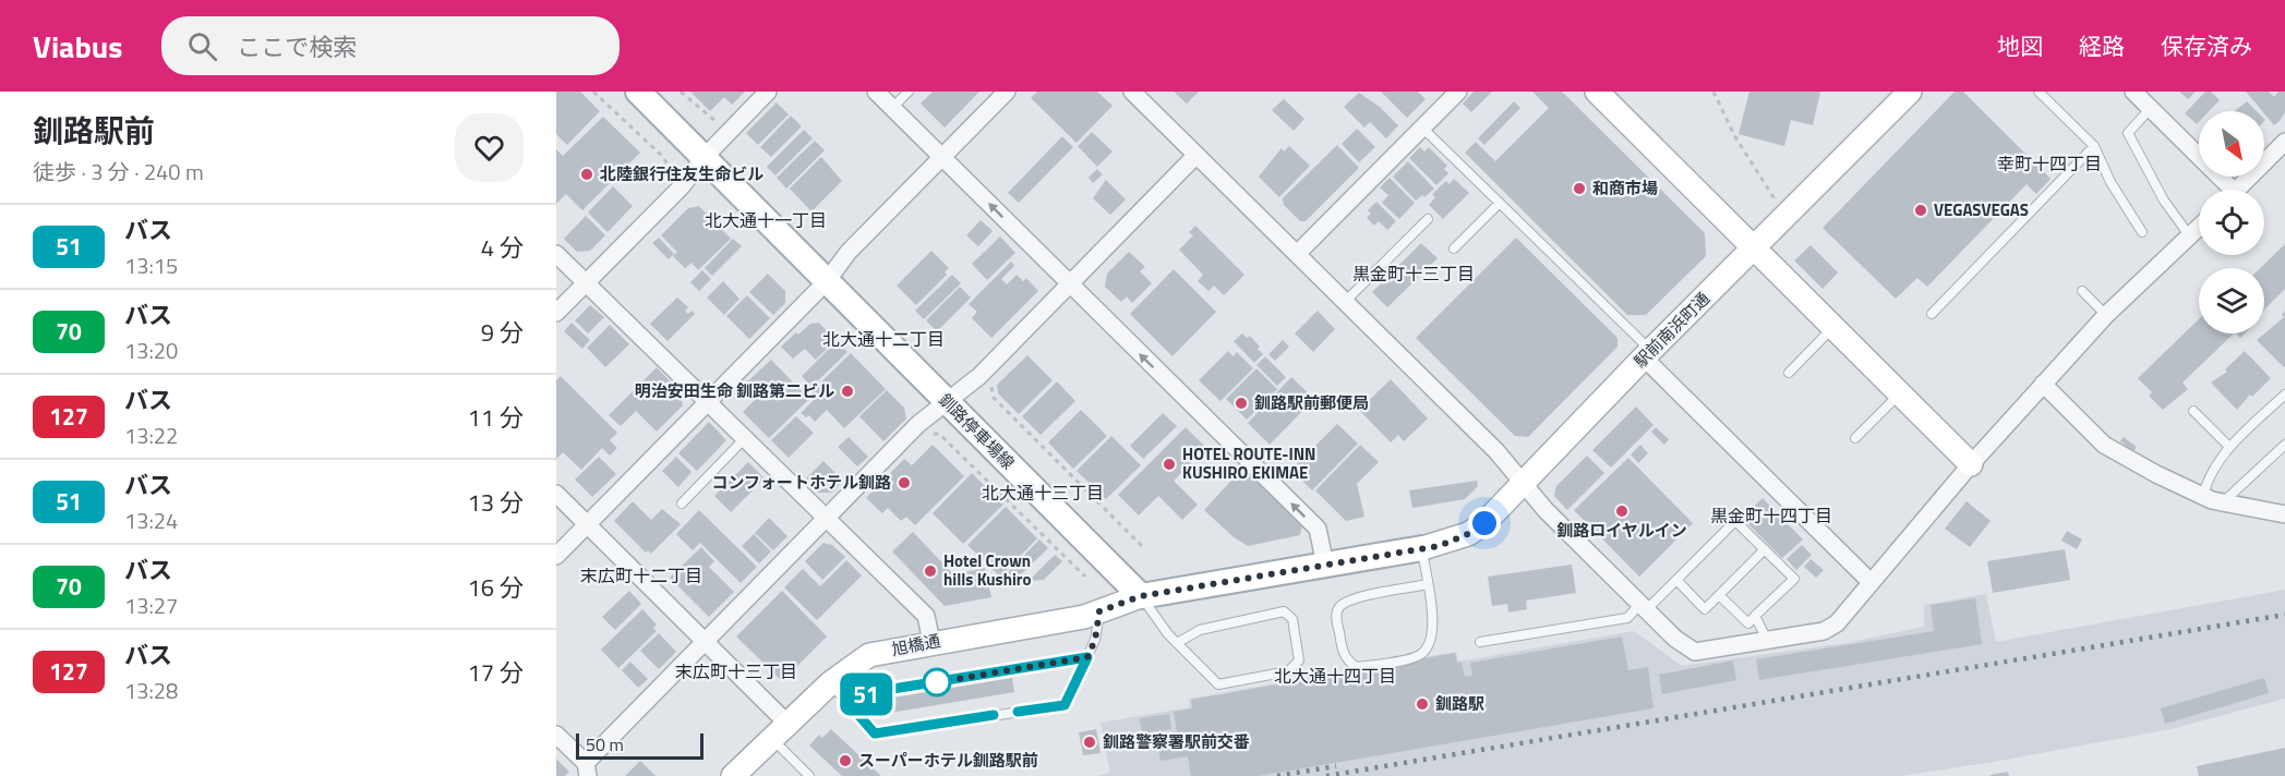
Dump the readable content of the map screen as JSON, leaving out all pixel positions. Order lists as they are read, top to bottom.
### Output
{
  "streets": {
    "main road": ["釧路停車場線"],
    "street": ["駅前南浜町通", "旭橋通"]
  },
  "crossings": [
    ["釧路停車場線", "旭橋通"]
  ],
  "districts": [
    "幸町十四丁目",
    "北大通十一丁目",
    "黒金町十三丁目",
    "北大通十二丁目",
    "北大通十三丁目",
    "黒金町十四丁目",
    "末広町十二丁目",
    "末広町十三丁目",
    "北大通十四丁目"
  ],
  "places": [
    "北陸銀行住友生命ビル",
    "和商市場",
    "VEGASVEGAS",
    "明治安田生命 釧路第二ビル",
    "釧路駅前郵便局",
    "HOTEL ROUTE-INN KUSHIRO EKIMAE",
    "コンフォートホテル釧路",
    "釧路ロイヤルイン",
    "Hotel Crown hills Kushiro",
    "釧路駅",
    "釧路警察署駅前交番",
    "スーパーホテル釧路駅前"
  ],
  "lines": ["bus line 51"],
  "scale_bar": "50 m",
  "north": "bottom right",
  "page": {
    "header": "Viabus",
    "search": "ここで検索",
    "nav": ["地図", "経路", "保存済み"],
    "heading": ["釧路駅前", "徒歩 · 3 分 · 240 m"],
    "on_map": "51",
    "list": [
      {
        "mark": "51",
        "name": "バス",
        "note": "13:15",
        "value": "4 分"
      },
      {
        "mark": "70",
        "name": "バス",
        "note": "13:20",
        "value": "9 分"
      },
      {
        "mark": "127",
        "name": "バス",
        "note": "13:22",
        "value": "11 分"
      },
      {
        "mark": "51",
        "name": "バス",
        "note": "13:24",
        "value": "13 分"
      },
      {
        "mark": "70",
        "name": "バス",
        "note": "13:27",
        "value": "16 分"
      },
      {
        "mark": "127",
        "name": "バス",
        "note": "13:28",
        "value": "17 分"
      }
    ],
    "scale": "50 m"
  }
}
